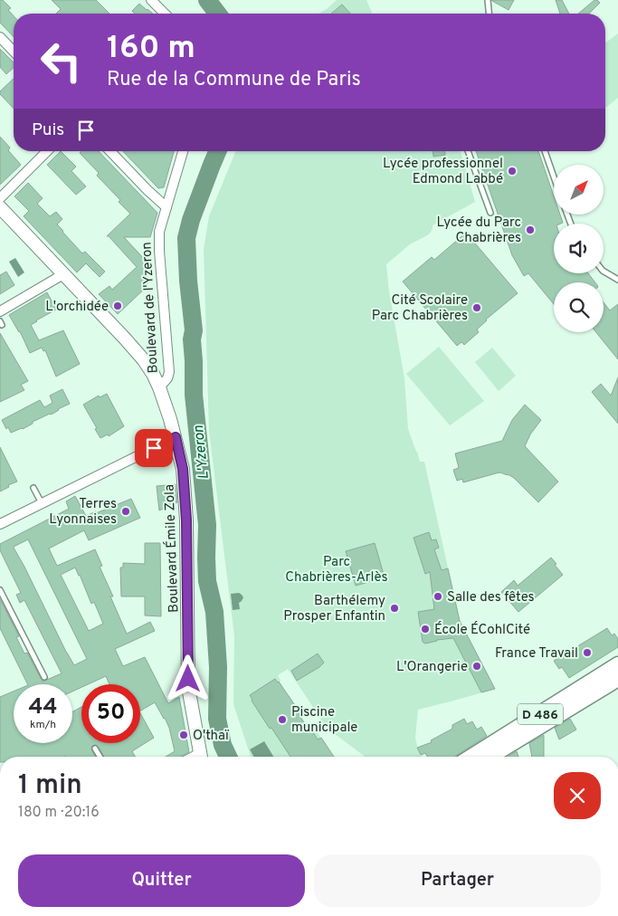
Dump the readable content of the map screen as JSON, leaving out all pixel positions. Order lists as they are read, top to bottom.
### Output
{
  "streets": {
    "main road": ["Boulevard Émile Zola", "D 486"],
    "street": ["Boulevard de l'Yzeron"]
  },
  "crossings": [
    ["Boulevard de l'Yzeron", "Boulevard Émile Zola"]
  ],
  "water": ["L'Yzeron"],
  "parks": ["Parc Chabrières-Arlès"],
  "places": [
    "Lycée professionnel Edmond Labbé",
    "Lycée du Parc Chabrières",
    "L'orchidée",
    "Cité Scolaire Parc Chabrières",
    "Terres Lyonnaises",
    "Salle des fêtes",
    "Barthélemy Prosper Enfantin",
    "École ÉCohlCité",
    "France Travail",
    "L'Orangerie",
    "Piscine municipale",
    "O'thaï"
  ],
  "north": "top right",
  "page": {
    "turn": ["160 m", "Rue de la Commune de Paris"],
    "then": "Puis",
    "speed": "44 km/h",
    "limit": "50",
    "heading": ["1 min", "180 m · 20:16"],
    "buttons": ["Quitter", "Partager"]
  }
}
